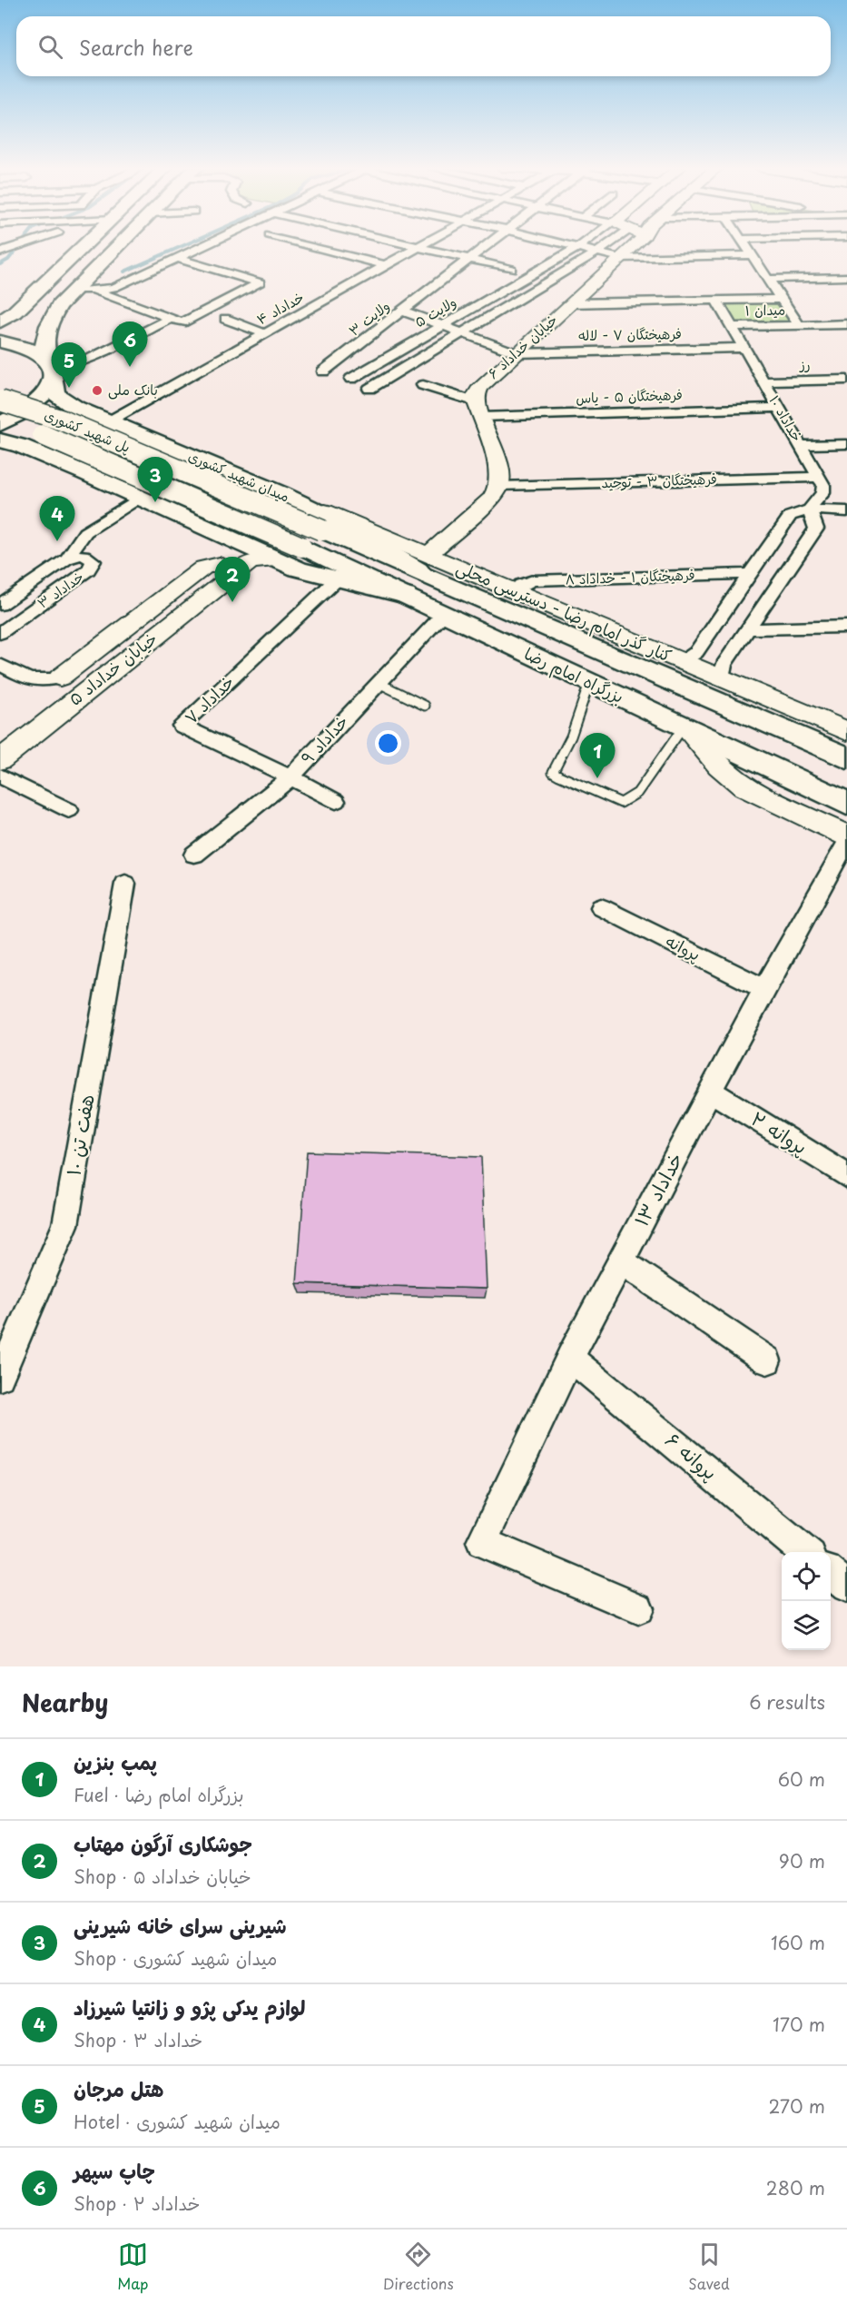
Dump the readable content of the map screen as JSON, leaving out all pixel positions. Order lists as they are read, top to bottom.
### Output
{
  "streets": {
    "main road": [
      "خیابان خداداد ۶",
      "پل شهید کشوری",
      "میدان شهید کشوری",
      "کنار گذر امام رضا - دسترسی محلی",
      "خیابان خداداد ۵",
      "بزرگراه امام رضا"
    ],
    "street": [
      "خداداد ۴",
      "میدان ۱",
      "ولایت ۵",
      "ولایت ۳",
      "فرهیختگان ۷ - لاله",
      "رز",
      "فرهیختگان ۵ - یاس",
      "خداداد ۱۰",
      "فرهیختگان ۳ - توحید",
      "فرهیختگان ۱ - خداداد ۸",
      "خداداد ۳",
      "خداداد ۷",
      "خداداد ۹",
      "پروانه",
      "پروانه ۲",
      "هفت تن ۱۰",
      "خداداد ۱۳",
      "پروانه ۶"
    ]
  },
  "crossings": [
    ["خداداد ۴", "میدان شهید کشوری"],
    ["میدان ۱", "خداداد ۱۰"],
    ["فرهیختگان ۷ - لاله", "خیابان خداداد ۶"],
    ["فرهیختگان ۷ - لاله", "خداداد ۱۰"],
    ["خیابان خداداد ۶", "فرهیختگان ۵ - یاس"],
    ["رز", "خداداد ۱۰"],
    ["فرهیختگان ۵ - یاس", "خداداد ۱۰"],
    ["خداداد ۱۰", "فرهیختگان ۳ - توحید"],
    ["پل شهید کشوری", "بزرگراه امام رضا"],
    ["میدان شهید کشوری", "کنار گذر امام رضا - دسترسی محلی"],
    ["فرهیختگان ۱ - خداداد ۸", "کنار گذر امام رضا - دسترسی محلی"],
    ["کنار گذر امام رضا - دسترسی محلی", "بزرگراه امام رضا"],
    ["بزرگراه امام رضا", "خداداد ۹"],
    ["خداداد ۷", "خداداد ۹"],
    ["پروانه", "خداداد ۱۳"],
    ["پروانه ۲", "خداداد ۱۳"],
    ["خداداد ۱۳", "پروانه ۶"]
  ],
  "places": ["بانک ملی"],
  "page": {
    "search": "Search here",
    "pins": [
      "6",
      "5",
      "3",
      "4",
      "2",
      "1"
    ],
    "heading": ["Nearby", "6 results"],
    "list": [
      {
        "mark": "1",
        "name": "پمپ بنزین",
        "note": "Fuel · بزرگراه امام رضا",
        "value": "60 m"
      },
      {
        "mark": "2",
        "name": "جوشکاری آرگون مهتاب",
        "note": "Shop · خیابان خداداد ۵",
        "value": "90 m"
      },
      {
        "mark": "3",
        "name": "شیرینی سرای خانه شیرینی",
        "note": "Shop · میدان شهید کشوری",
        "value": "160 m"
      },
      {
        "mark": "4",
        "name": "لوازم یدکی پژو و زانتیا شیرزاد",
        "note": "Shop · خداداد ۳",
        "value": "170 m"
      },
      {
        "mark": "5",
        "name": "هتل مرجان",
        "note": "Hotel · میدان شهید کشوری",
        "value": "270 m"
      },
      {
        "mark": "6",
        "name": "چاپ سپهر",
        "note": "Shop · خداداد ۲",
        "value": "280 m"
      }
    ],
    "nav": ["Map", "Directions", "Saved"]
  }
}
